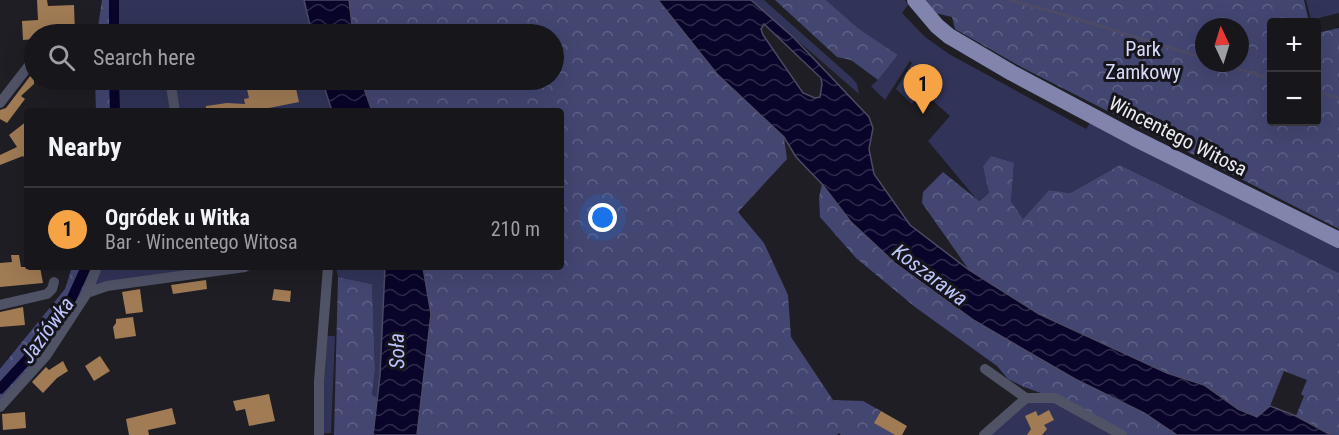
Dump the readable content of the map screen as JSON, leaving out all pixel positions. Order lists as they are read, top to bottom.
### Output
{
  "streets": {
    "main road": ["Wincentego Witosa"]
  },
  "water": ["Koszarawa", "Jaziówka", "Soła"],
  "parks": ["Park Zamkowy"],
  "north": "top",
  "page": {
    "map_buttons": ["+", "−"],
    "search": "Search here",
    "pins": "1",
    "heading": "Nearby",
    "list": [
      {
        "mark": "1",
        "name": "Ogródek u Witka",
        "note": "Bar · Wincentego Witosa",
        "value": "210 m"
      }
    ]
  }
}
